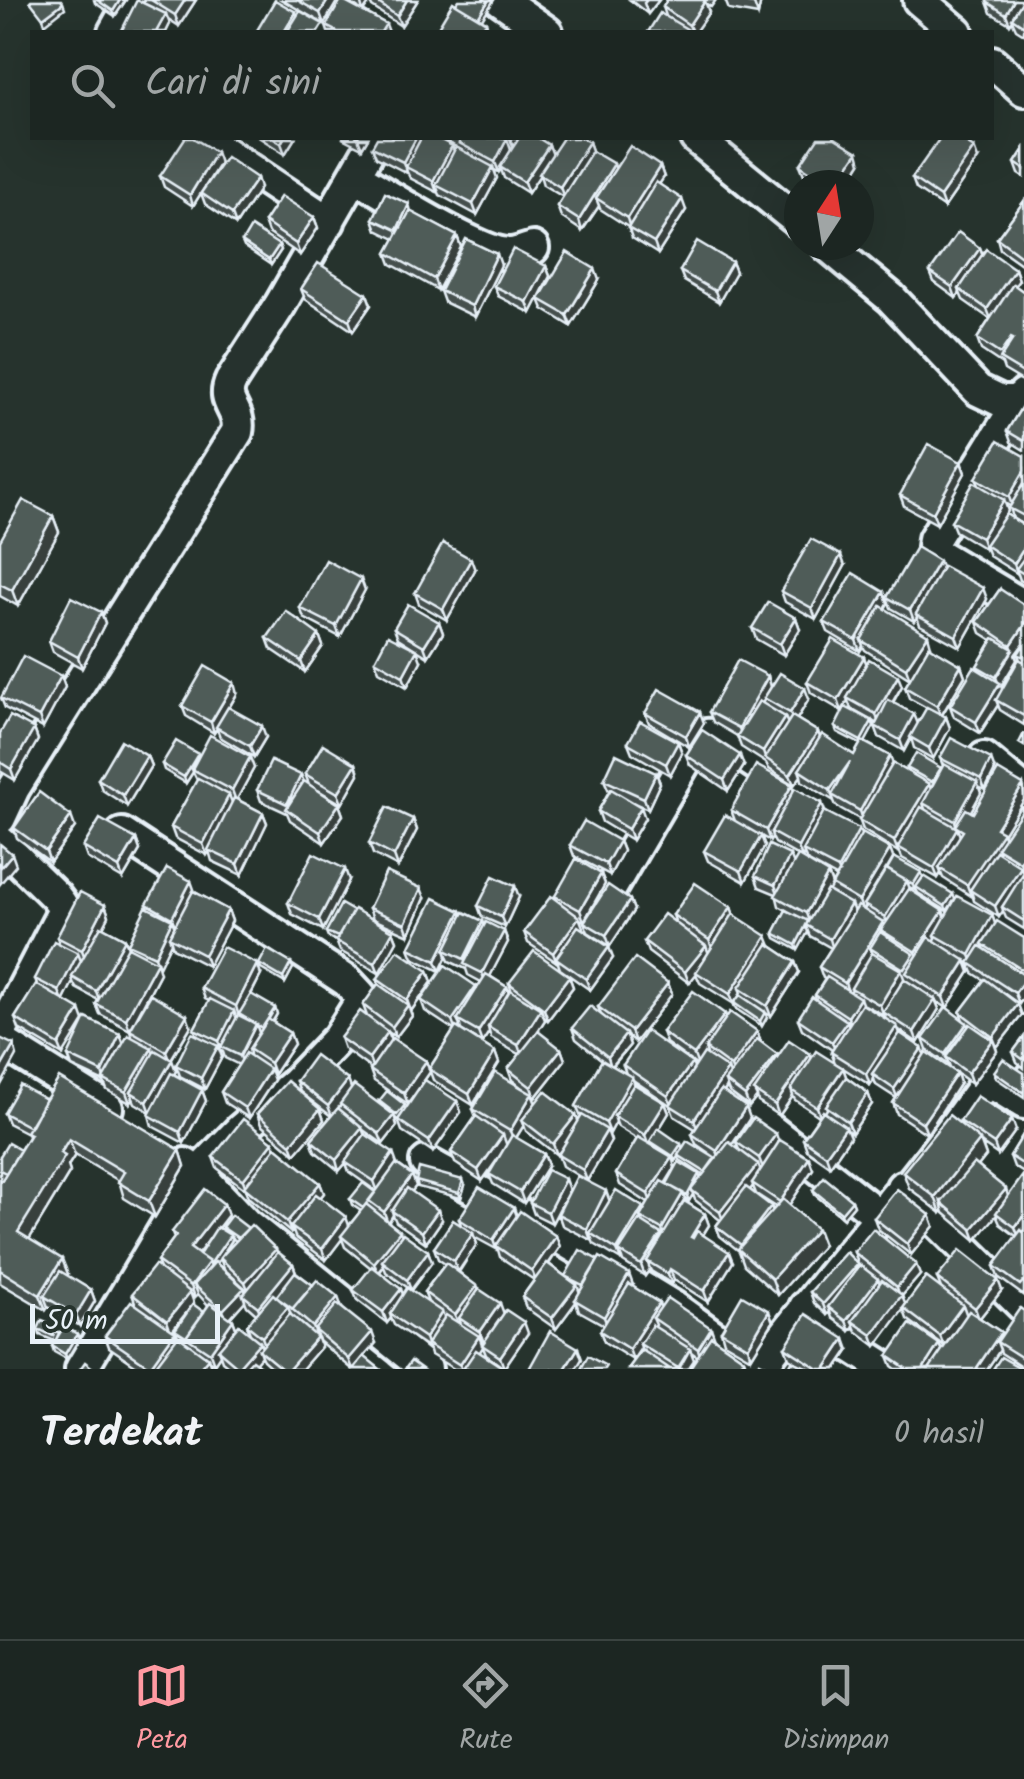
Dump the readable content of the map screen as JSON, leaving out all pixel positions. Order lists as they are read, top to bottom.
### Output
{
  "scale_bar": "50 m",
  "north": "top",
  "page": {
    "search": "Cari di sini",
    "scale": "50 m",
    "heading": ["Terdekat", "0 hasil"],
    "nav": ["Peta", "Rute", "Disimpan"]
  }
}
